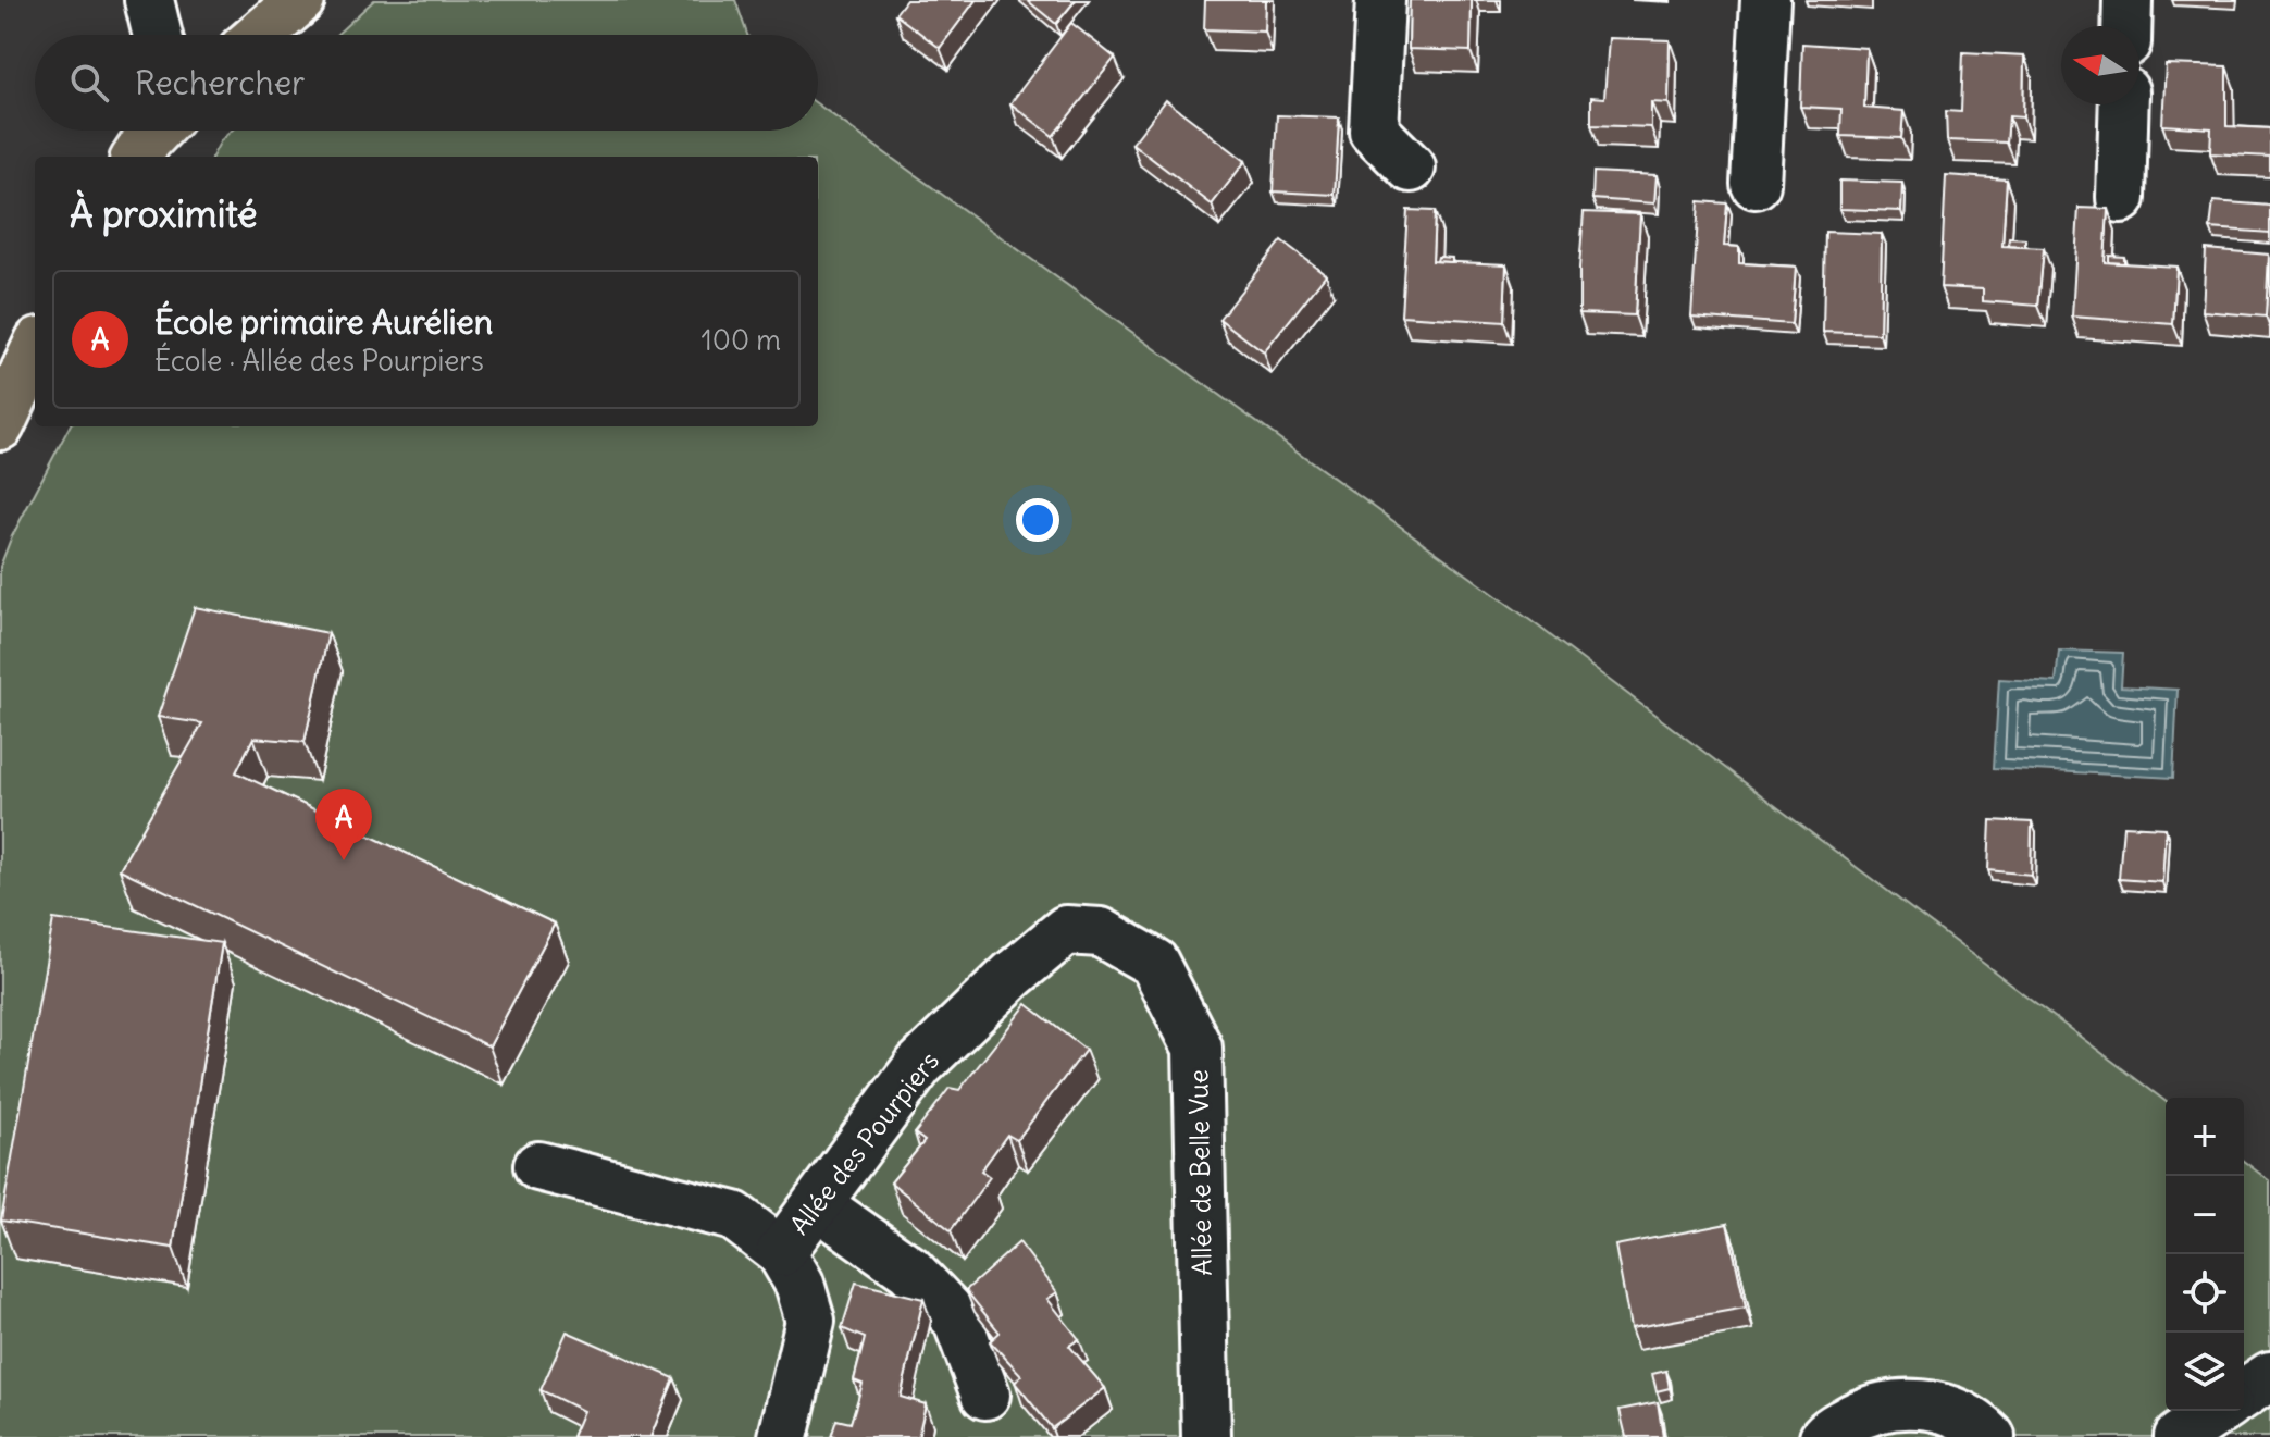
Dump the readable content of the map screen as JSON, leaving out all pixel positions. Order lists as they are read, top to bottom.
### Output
{
  "streets": {
    "street": ["Allée des Pourpiers", "Allée de Belle Vue"]
  },
  "crossings": [
    ["Allée des Pourpiers", "Allée de Belle Vue"]
  ],
  "north": "left",
  "page": {
    "search": "Rechercher",
    "heading": "À proximité",
    "list": [
      {
        "mark": "A",
        "name": "École primaire Aurélien",
        "note": "École · Allée des Pourpiers",
        "value": "100 m"
      }
    ],
    "pins": "A",
    "map_buttons": ["+", "−"]
  }
}
